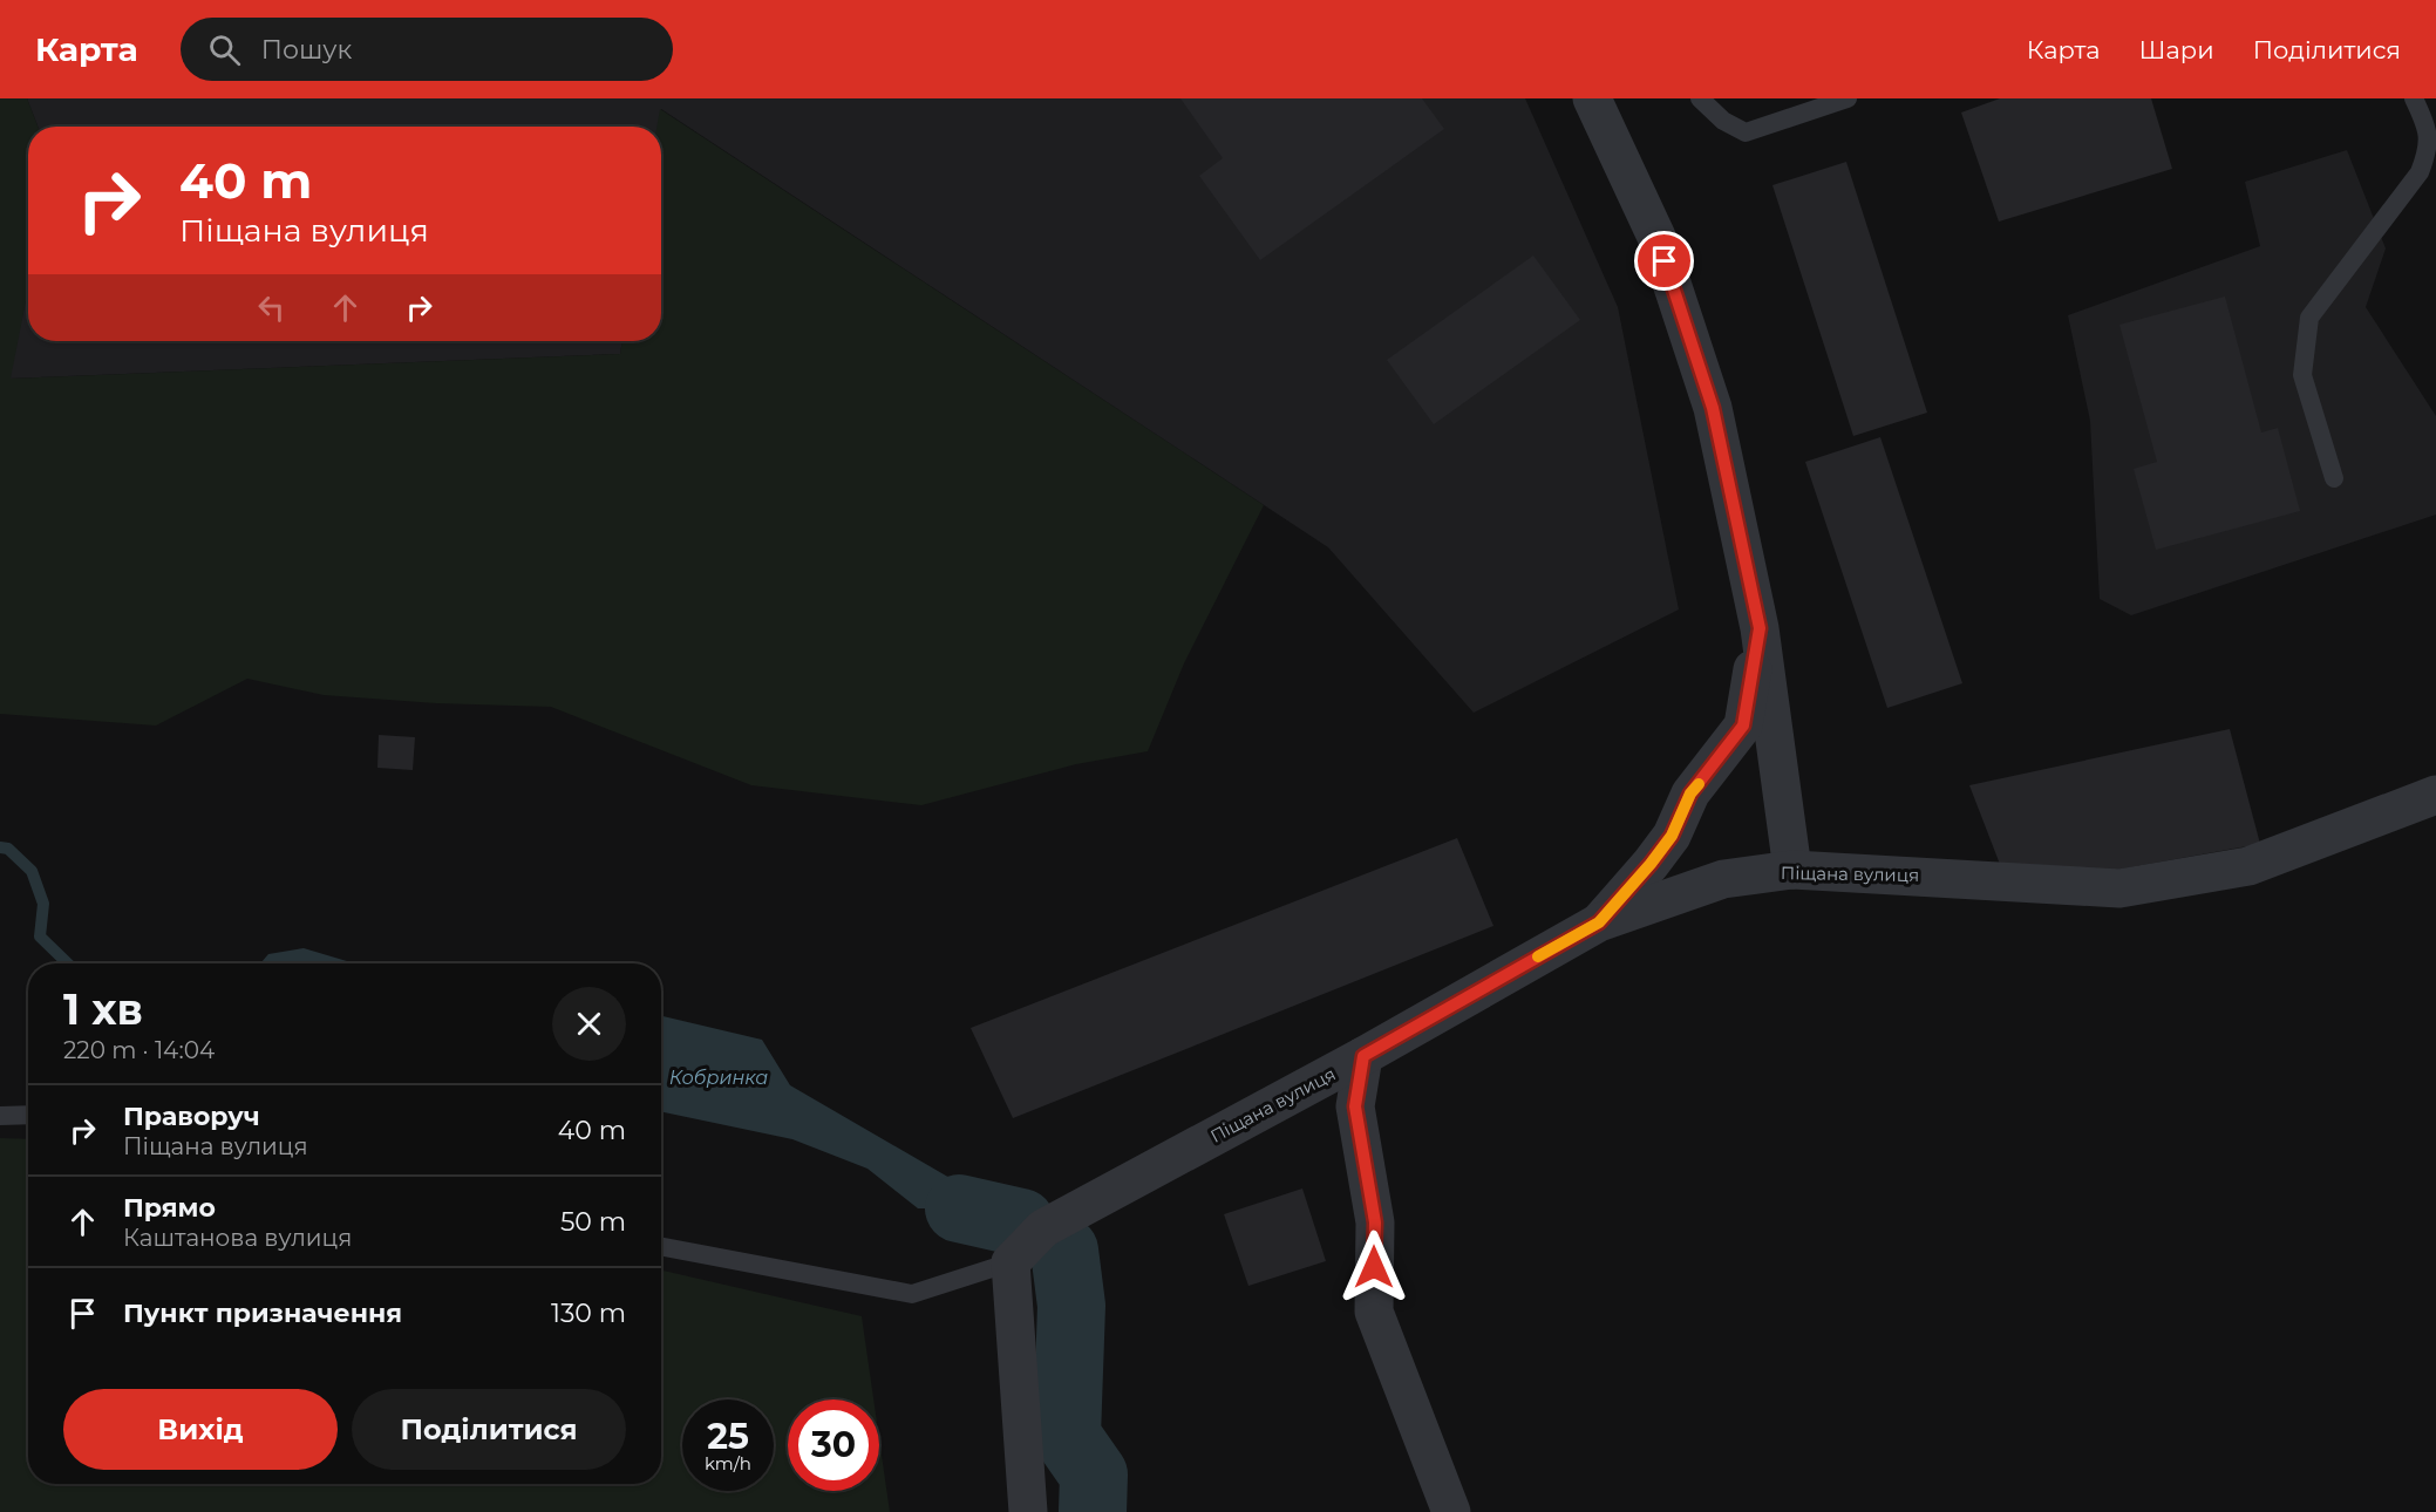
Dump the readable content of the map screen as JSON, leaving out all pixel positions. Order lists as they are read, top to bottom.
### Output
{
  "streets": {
    "street": ["Піщана вулиця"]
  },
  "water": ["Кобринка"],
  "page": {
    "header": "Карта",
    "search": "Пошук",
    "nav": ["Карта", "Шари", "Поділитися"],
    "turn": ["40 m", "Піщана вулиця"],
    "heading": ["1 хв", "220 m · 14:04"],
    "list": [
      {
        "name": "Праворуч",
        "note": "Піщана вулиця",
        "value": "40 m"
      },
      {
        "name": "Прямо",
        "note": "Каштанова вулиця",
        "value": "50 m"
      },
      {
        "name": "Пункт призначення",
        "value": "130 m"
      }
    ],
    "buttons": ["Вихід", "Поділитися"],
    "speed": "25 km/h",
    "limit": "30"
  }
}
